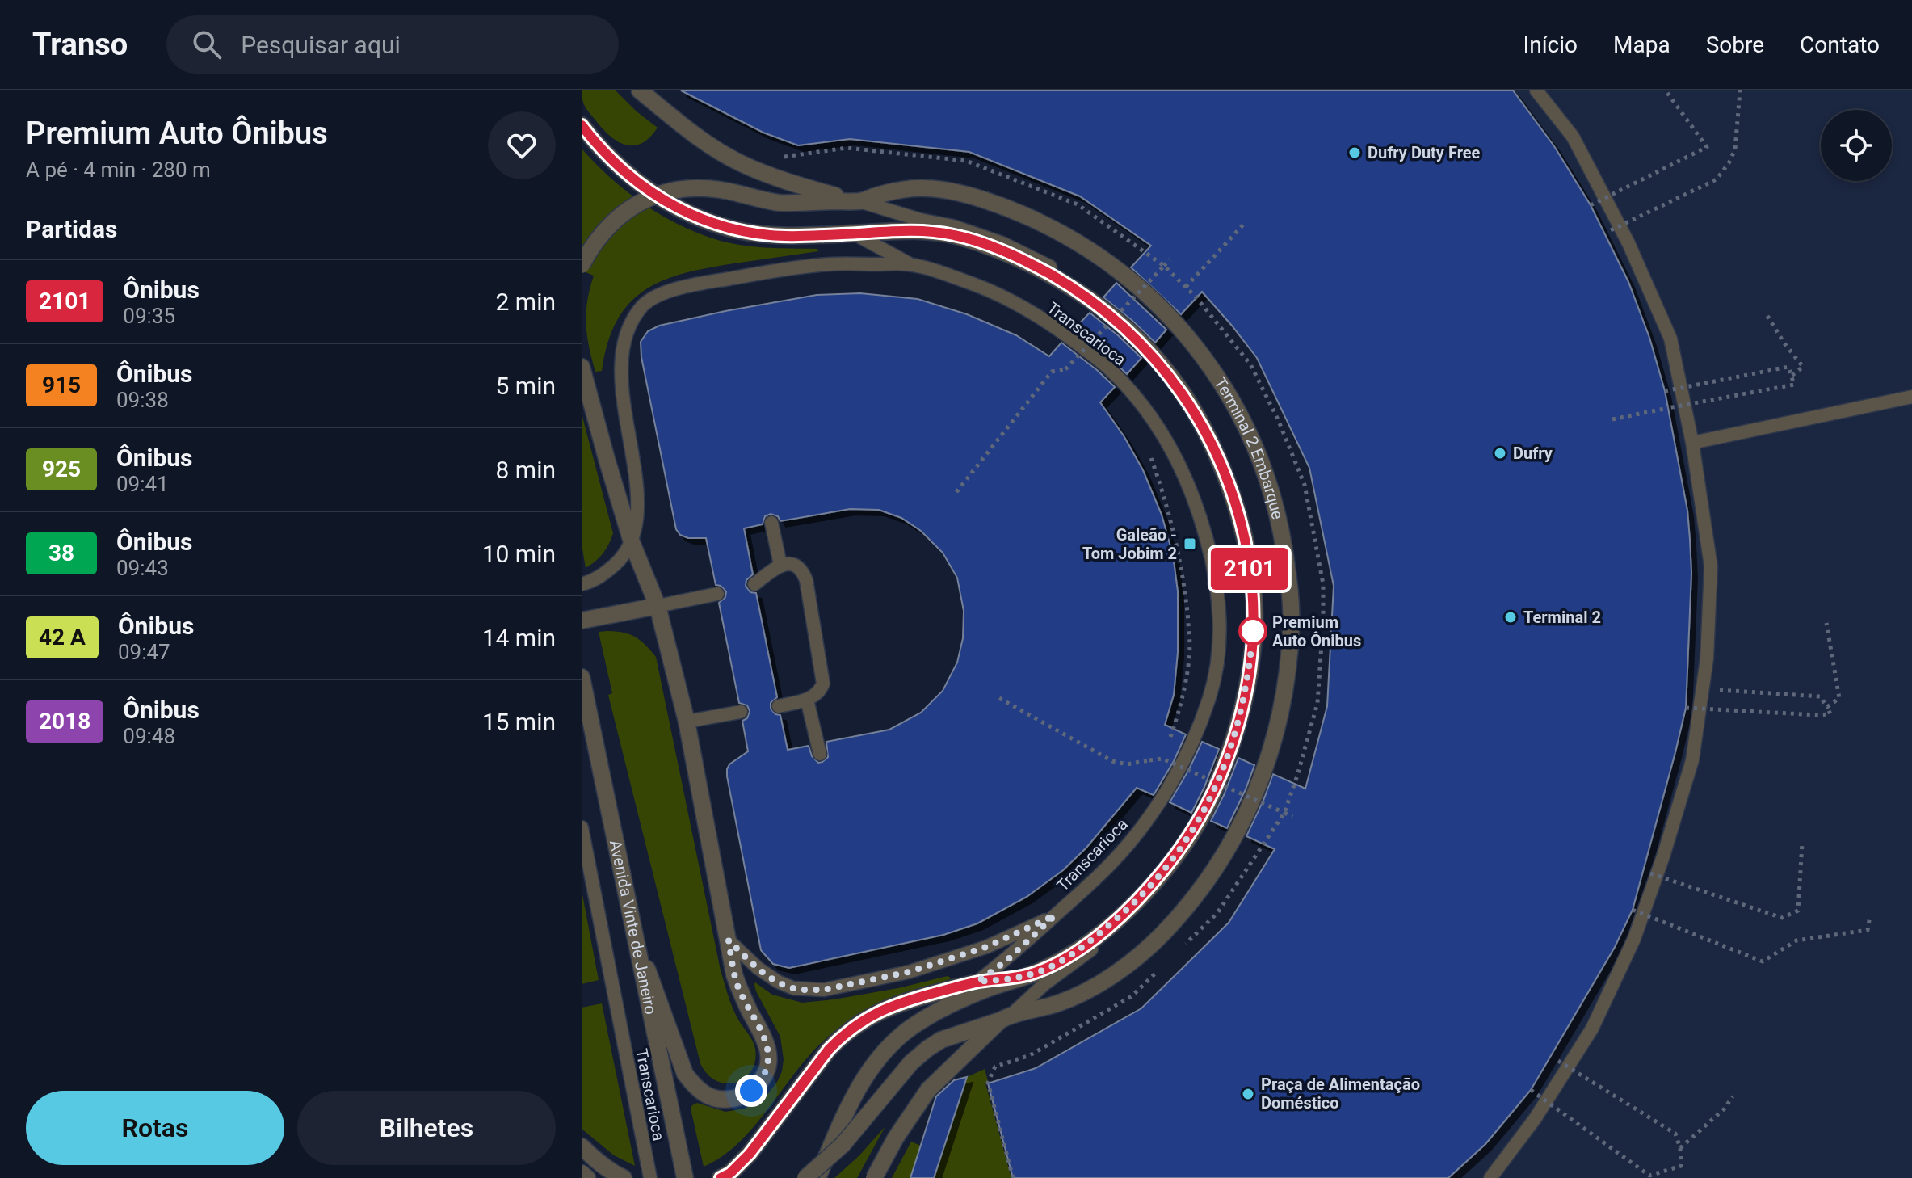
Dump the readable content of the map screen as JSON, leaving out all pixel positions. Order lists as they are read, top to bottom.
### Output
{
  "streets": {
    "street": ["Terminal 2 Embarque", "Avenida Vinte de Janeiro"],
    "lane": ["Transcarioca"]
  },
  "places": {
    "other": [
      "Dufry Duty Free",
      "Dufry",
      "Terminal 2",
      "Premium Auto Ônibus",
      "Praça de Alimentação Doméstico"
    ],
    "transit": ["Galeão - Tom Jobim 2"]
  },
  "lines": ["bus line 2101"],
  "page": {
    "header": "Transo",
    "search": "Pesquisar aqui",
    "nav": [
      "Início",
      "Mapa",
      "Sobre",
      "Contato"
    ],
    "heading": [
      ["Premium Auto Ônibus", "A pé · 4 min · 280 m"],
      "Partidas"
    ],
    "on_map": "2101",
    "list": [
      {
        "mark": "2101",
        "name": "Ônibus",
        "note": "09:35",
        "value": "2 min"
      },
      {
        "mark": "915",
        "name": "Ônibus",
        "note": "09:38",
        "value": "5 min"
      },
      {
        "mark": "925",
        "name": "Ônibus",
        "note": "09:41",
        "value": "8 min"
      },
      {
        "mark": "38",
        "name": "Ônibus",
        "note": "09:43",
        "value": "10 min"
      },
      {
        "mark": "42 A",
        "name": "Ônibus",
        "note": "09:47",
        "value": "14 min"
      },
      {
        "mark": "2018",
        "name": "Ônibus",
        "note": "09:48",
        "value": "15 min"
      }
    ],
    "buttons": ["Rotas", "Bilhetes"]
  }
}
